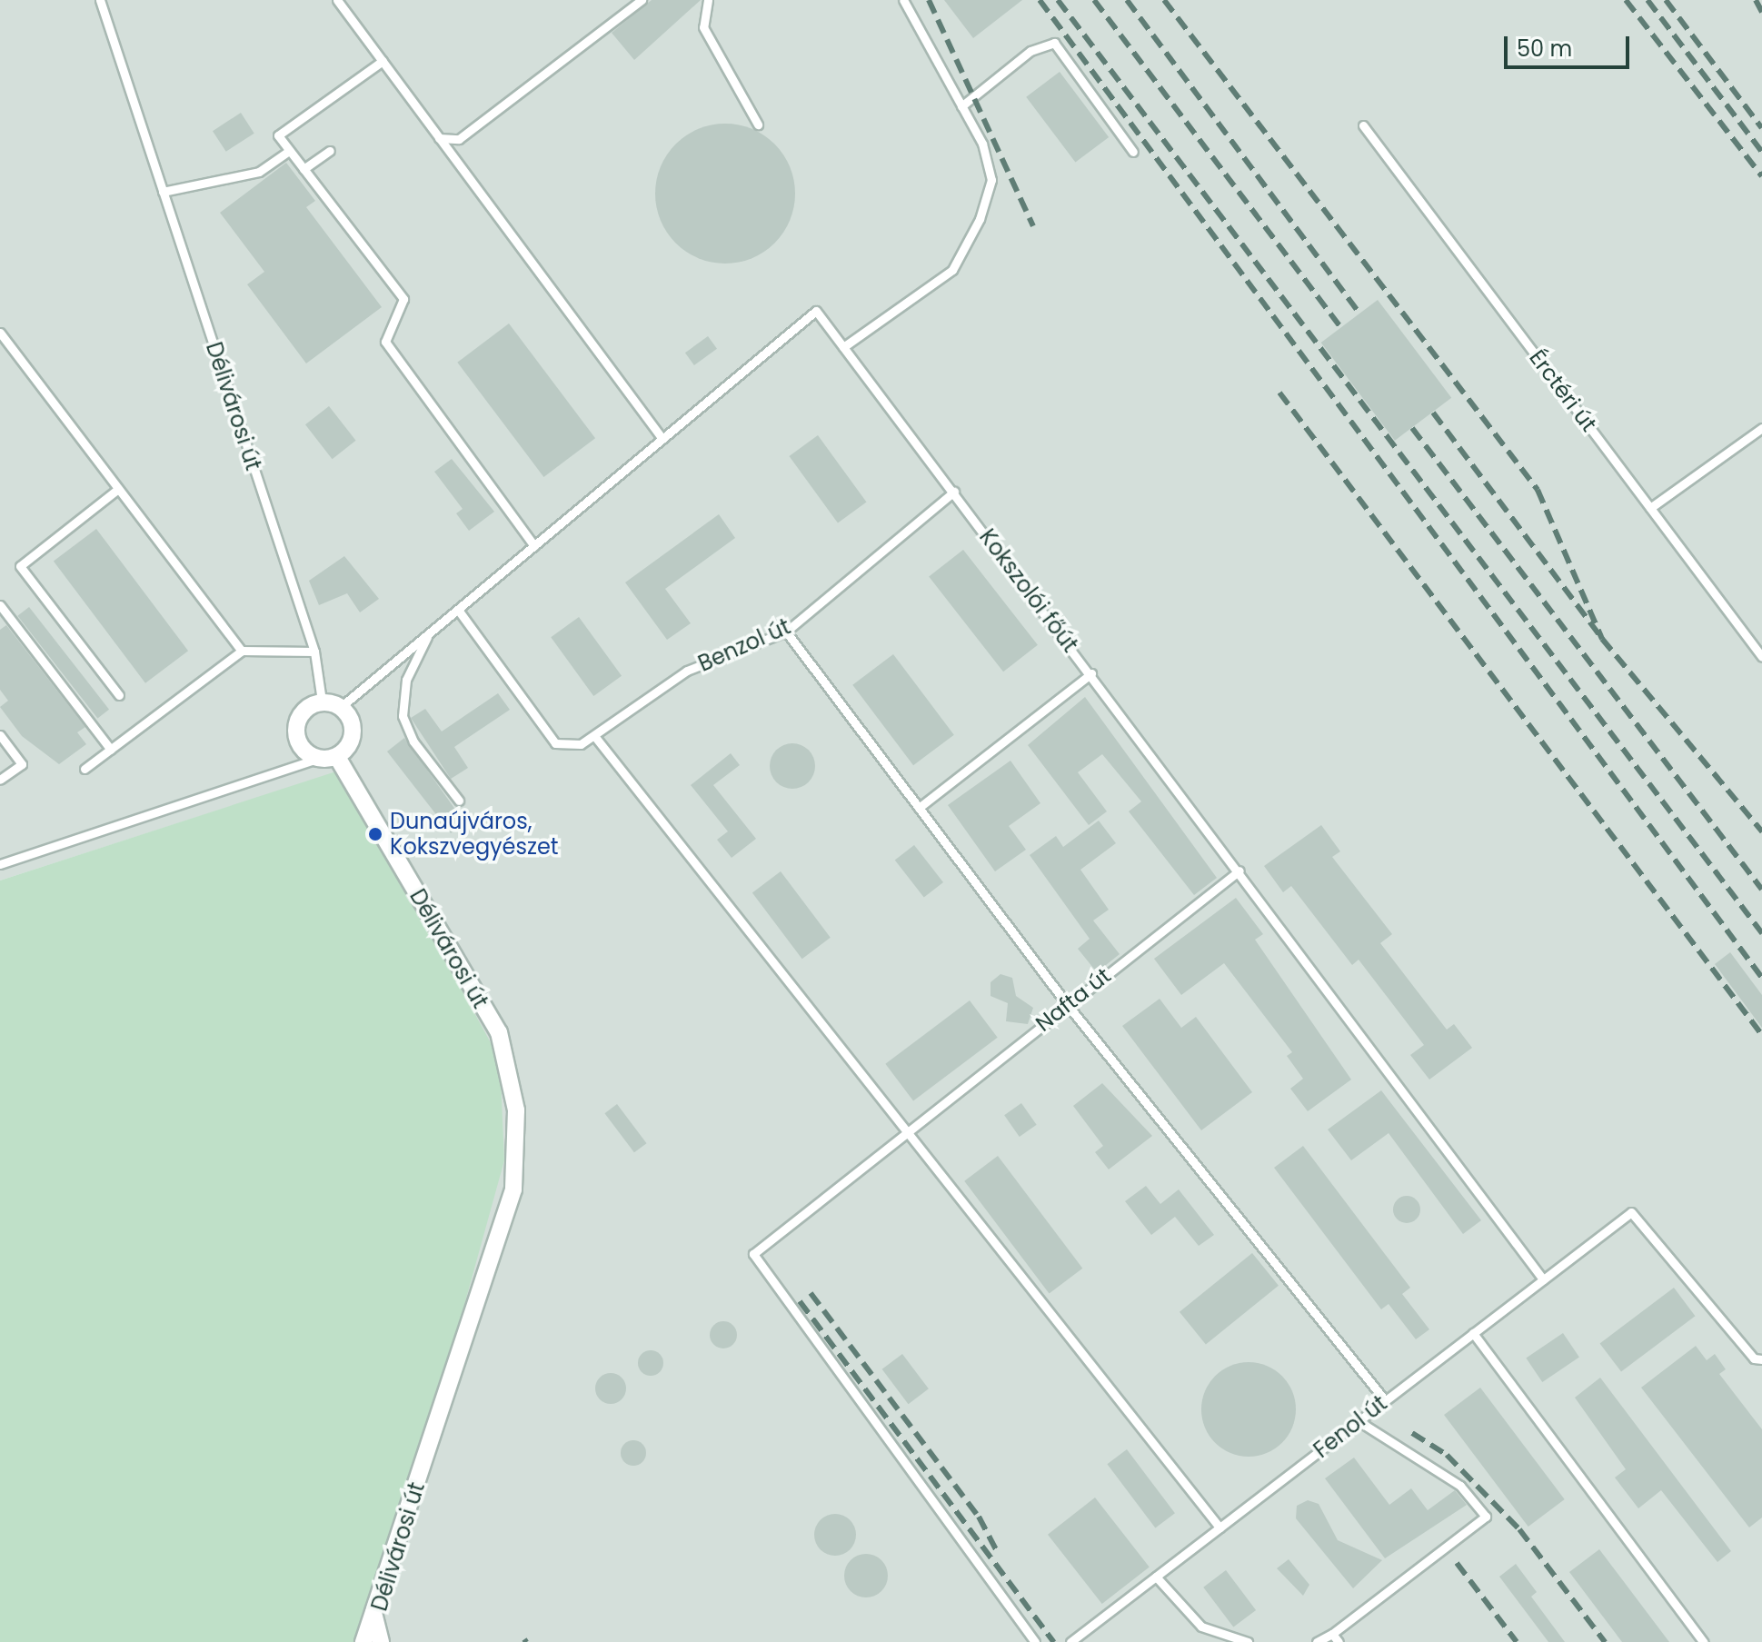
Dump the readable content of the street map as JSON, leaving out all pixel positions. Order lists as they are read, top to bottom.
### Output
{
  "streets": {
    "street": ["Délivárosi út"],
    "lane": [
      "Érctéri út",
      "Kokszolói főút",
      "Benzol út",
      "Nafta út",
      "Fenol út"
    ]
  },
  "crossings": [
    ["Kokszolói főút", "Benzol út"],
    ["Kokszolói főút", "Nafta út"],
    ["Kokszolói főút", "Fenol út"]
  ],
  "places": ["Dunaújváros, Kokszvegyészet"],
  "scale_bar": "50 m"
}
